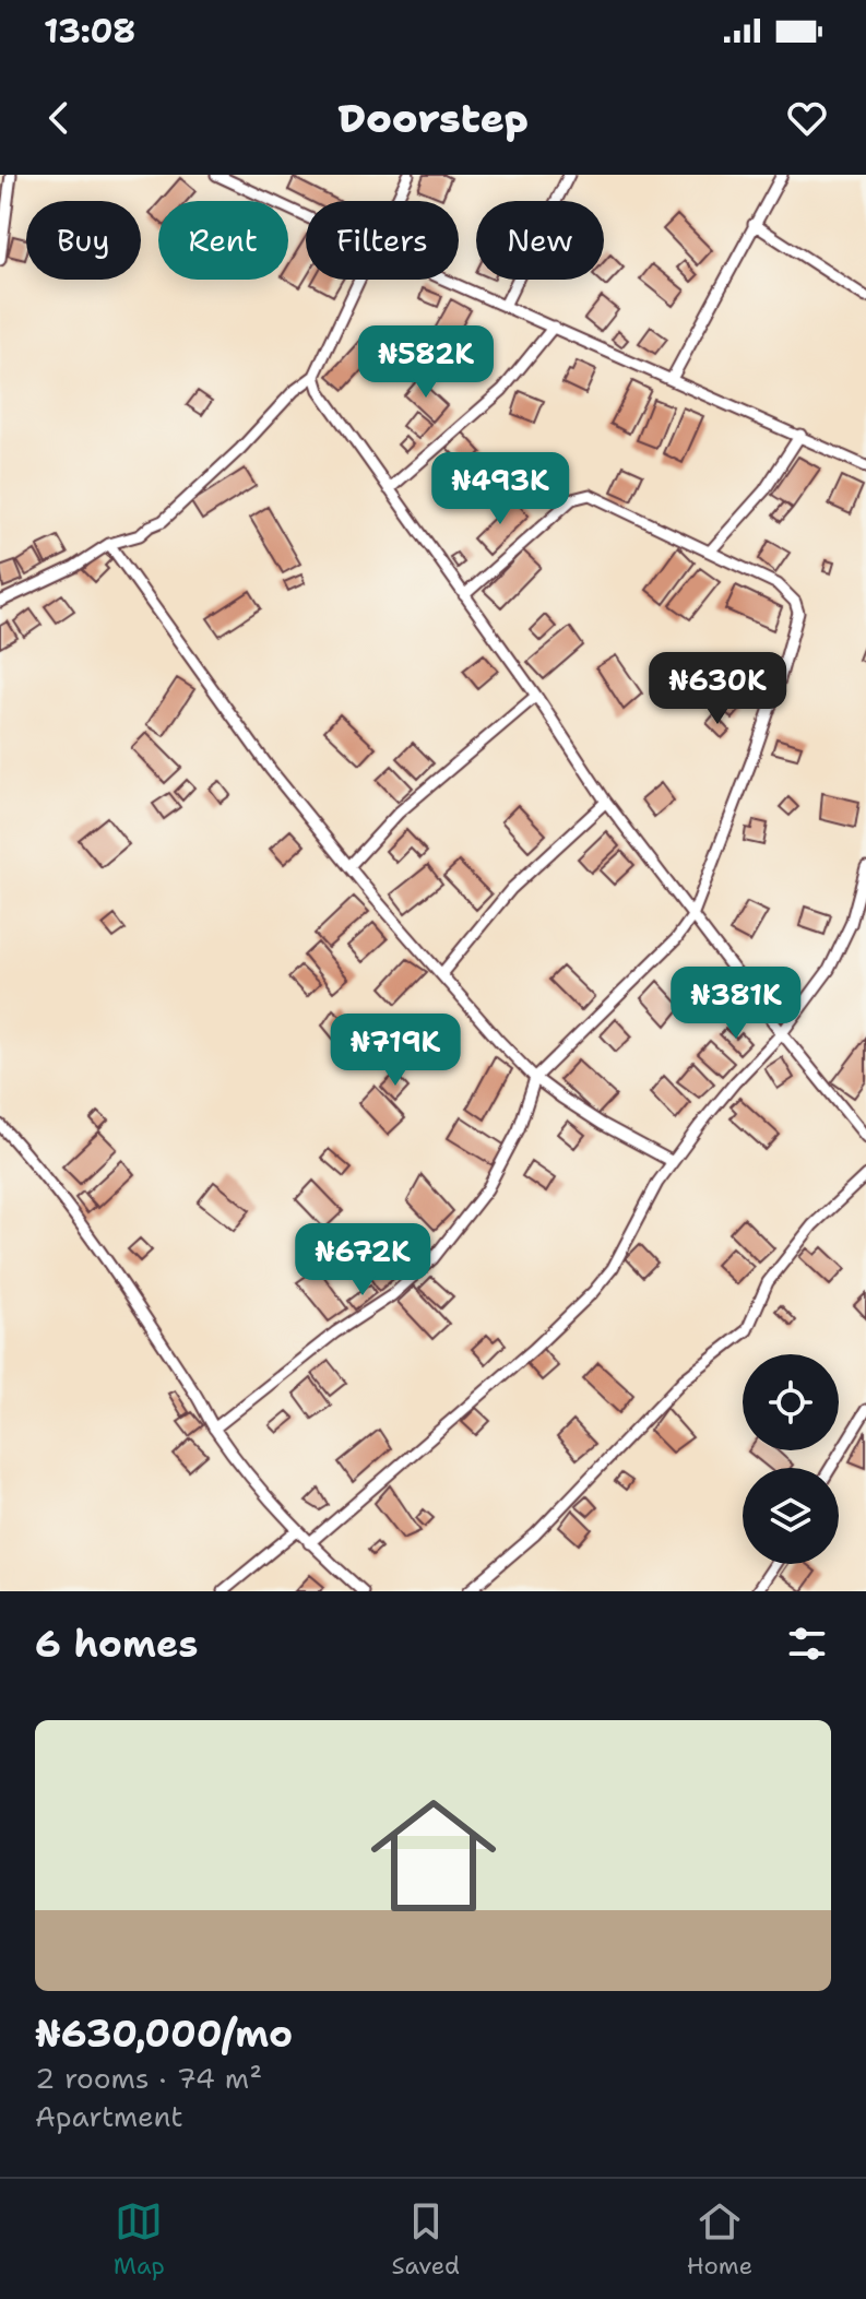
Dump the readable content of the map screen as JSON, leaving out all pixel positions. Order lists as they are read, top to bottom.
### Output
{
  "page": {
    "status": "13:08",
    "header": "Doorstep",
    "chip": [
      "Buy",
      "Rent",
      "Filters",
      "New"
    ],
    "price": [
      "₦582K",
      "₦493K",
      "₦630K",
      "₦381K",
      "₦719K",
      "₦672K"
    ],
    "heading": "6 homes",
    "list": [
      {
        "name": "₦630,000/mo",
        "note": "2 rooms · 74 m² · Apartment"
      }
    ],
    "tabs": ["Map", "Saved", "Home"]
  }
}
